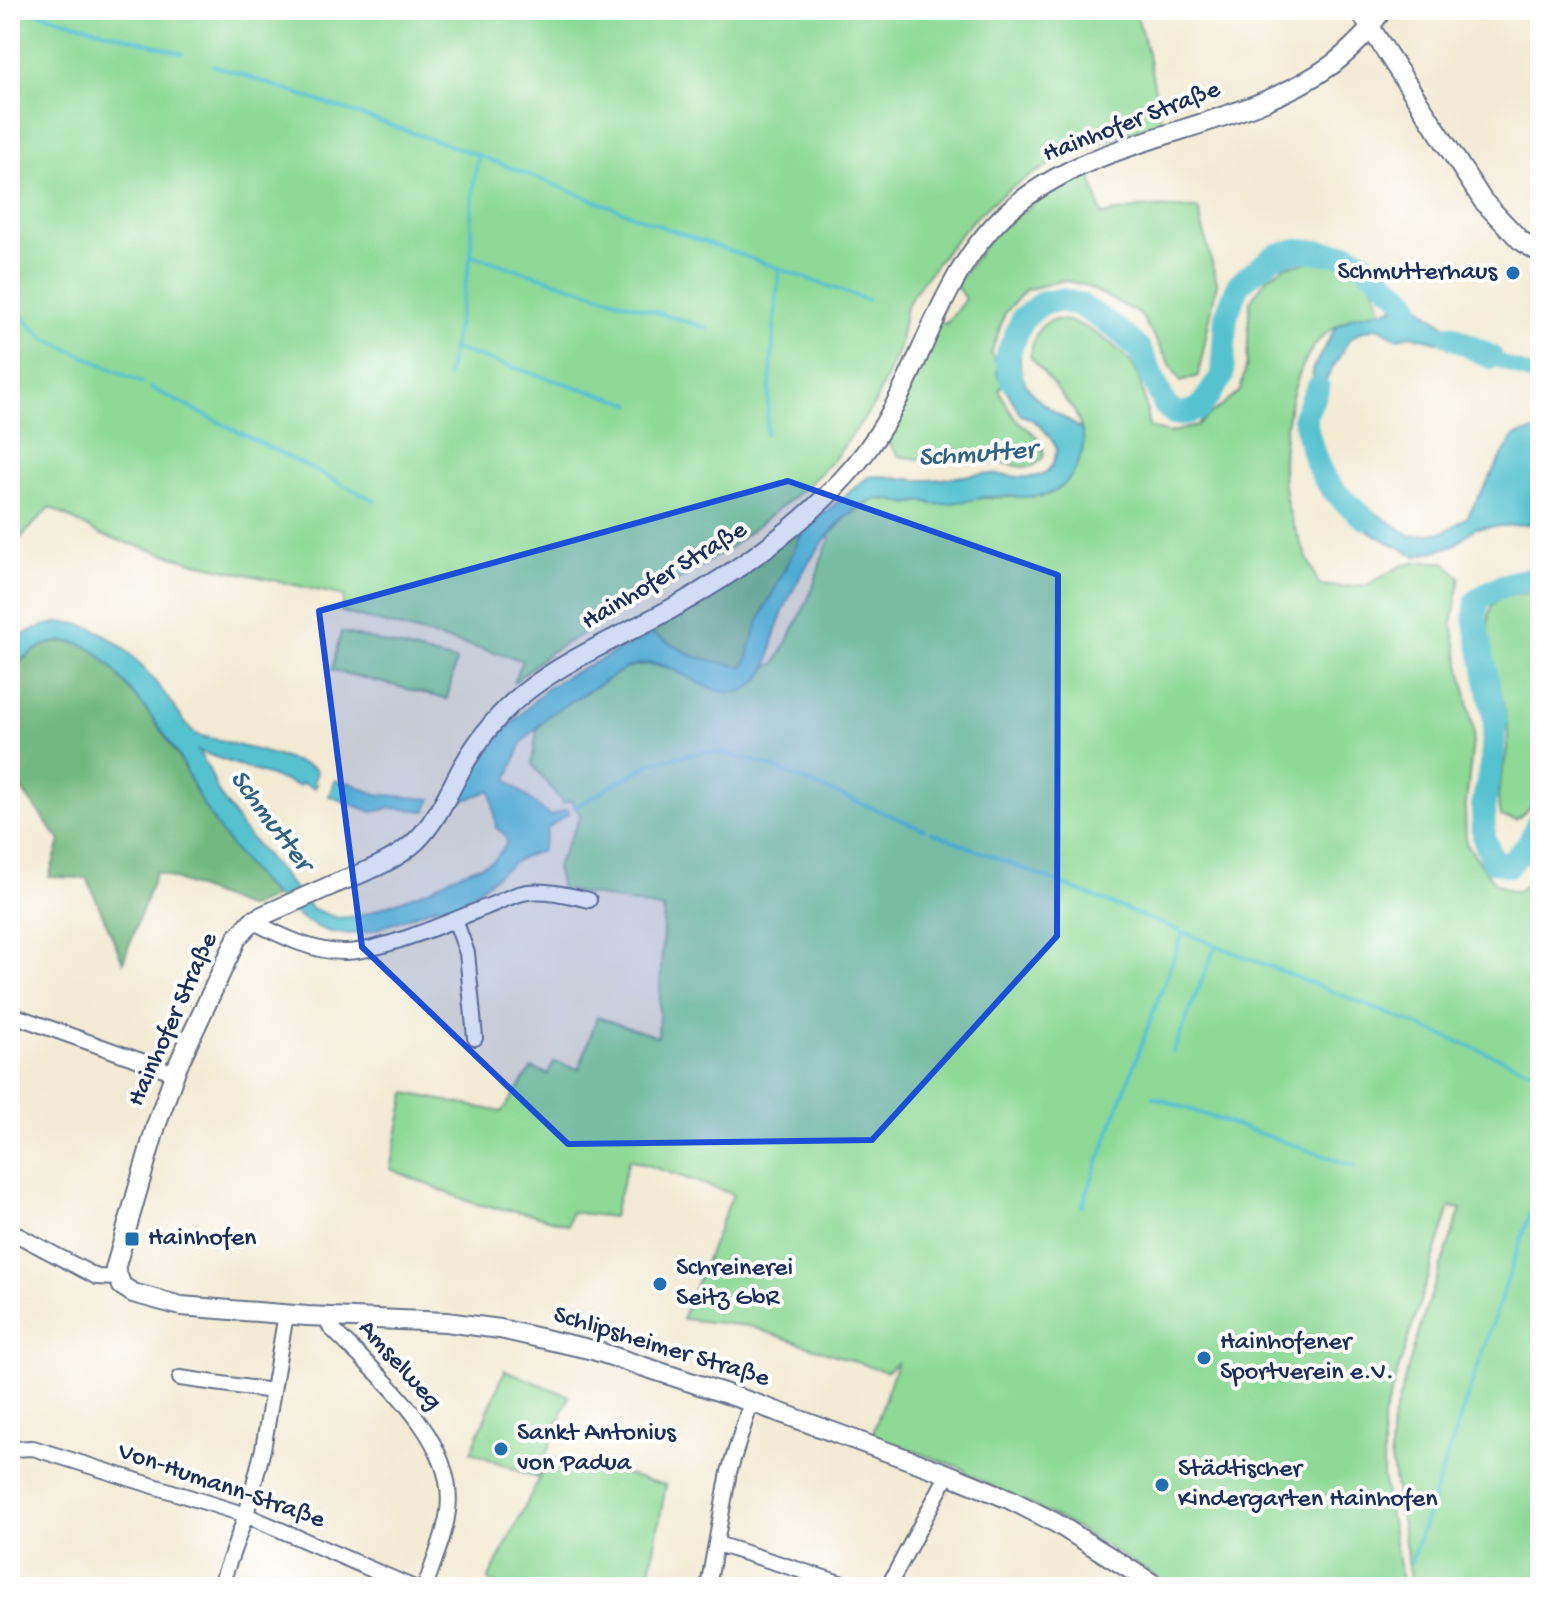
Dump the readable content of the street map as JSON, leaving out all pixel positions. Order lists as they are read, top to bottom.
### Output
{
  "streets": {
    "street": [
      "Hainhofer Straße",
      "Schlipsheimer Straße",
      "Amselweg",
      "Von-Humann-Straße"
    ]
  },
  "crossings": [
    ["Hainhofer Straße", "Schlipsheimer Straße"],
    ["Schlipsheimer Straße", "Amselweg"]
  ],
  "water": ["Schmutter"],
  "places": {
    "other": [
      "Schmutterhaus",
      "Schreinerei Seitz GbR",
      "Hainhofener Sportverein e.V.",
      "Sankt Antonius von Padua",
      "Städtischer Kindergarten Hainhofen"
    ],
    "transit": ["Hainhofen"]
  }
}
